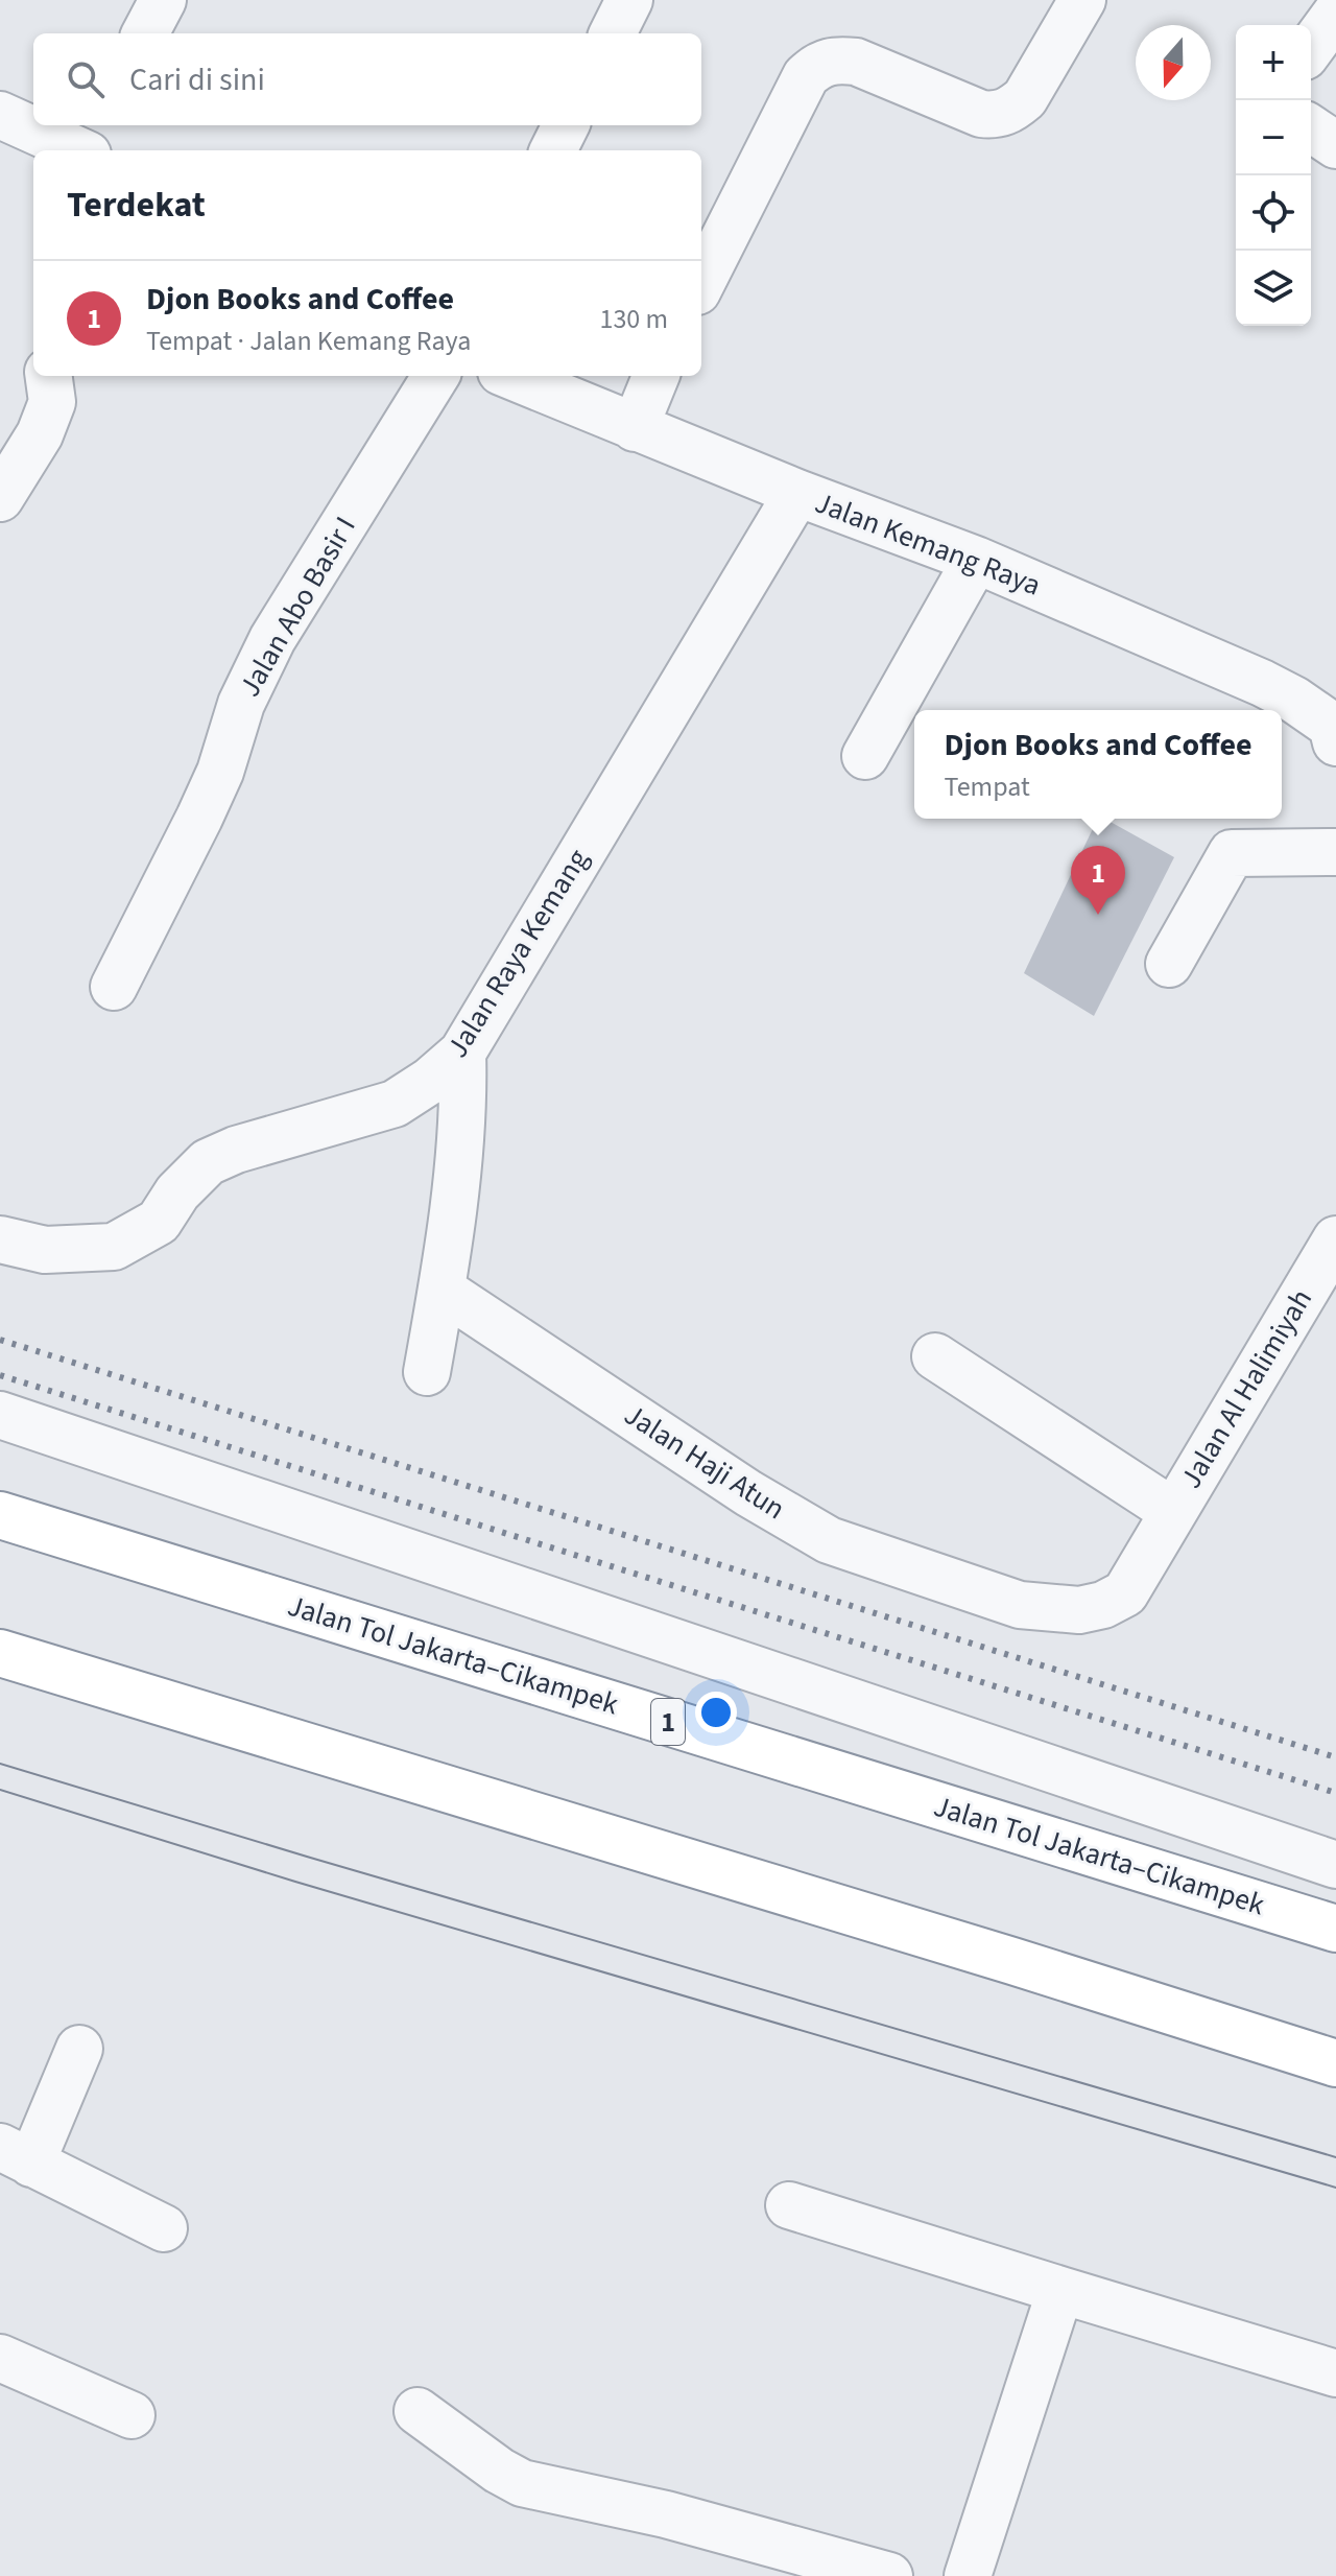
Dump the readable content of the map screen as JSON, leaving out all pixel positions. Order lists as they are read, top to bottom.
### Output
{
  "streets": {
    "highway": ["Jalan Tol Jakarta–Cikampek", "1"],
    "street": [
      "Jalan Kemang Raya",
      "Jalan Abo Basir I",
      "Jalan Raya Kemang",
      "Jalan Al Halimiyah",
      "Jalan Haji Atun"
    ]
  },
  "crossings": [
    ["Jalan Kemang Raya", "Jalan Raya Kemang"],
    ["Jalan Al Halimiyah", "Jalan Haji Atun"]
  ],
  "north": "bottom",
  "page": {
    "map_buttons": ["+", "−"],
    "search": "Cari di sini",
    "heading": "Terdekat",
    "list": [
      {
        "mark": "1",
        "name": "Djon Books and Coffee",
        "note": "Tempat · Jalan Kemang Raya",
        "value": "130 m"
      }
    ],
    "popup": ["Djon Books and Coffee", "Tempat"],
    "pins": "1"
  }
}
